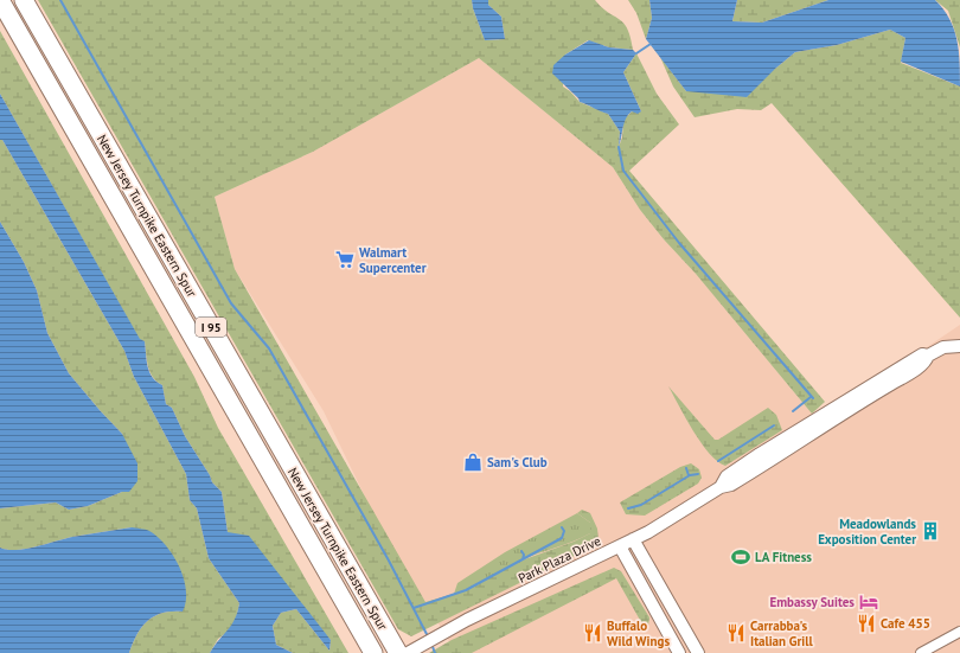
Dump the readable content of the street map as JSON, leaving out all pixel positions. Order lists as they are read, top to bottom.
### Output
{
  "streets": {
    "highway": ["New Jersey Turnpike Eastern Spur", "I 95"],
    "street": ["Park Plaza Drive"]
  },
  "places": {
    "supermarket": ["Walmart Supercenter"],
    "shop": ["Sam's Club"],
    "building": ["Meadowlands Exposition Center"],
    "sports": ["LA Fitness"],
    "hotel": ["Embassy Suites"],
    "restaurant": ["Cafe 455", "Buffalo Wild Wings", "Carrabba's Italian Grill"]
  }
}
